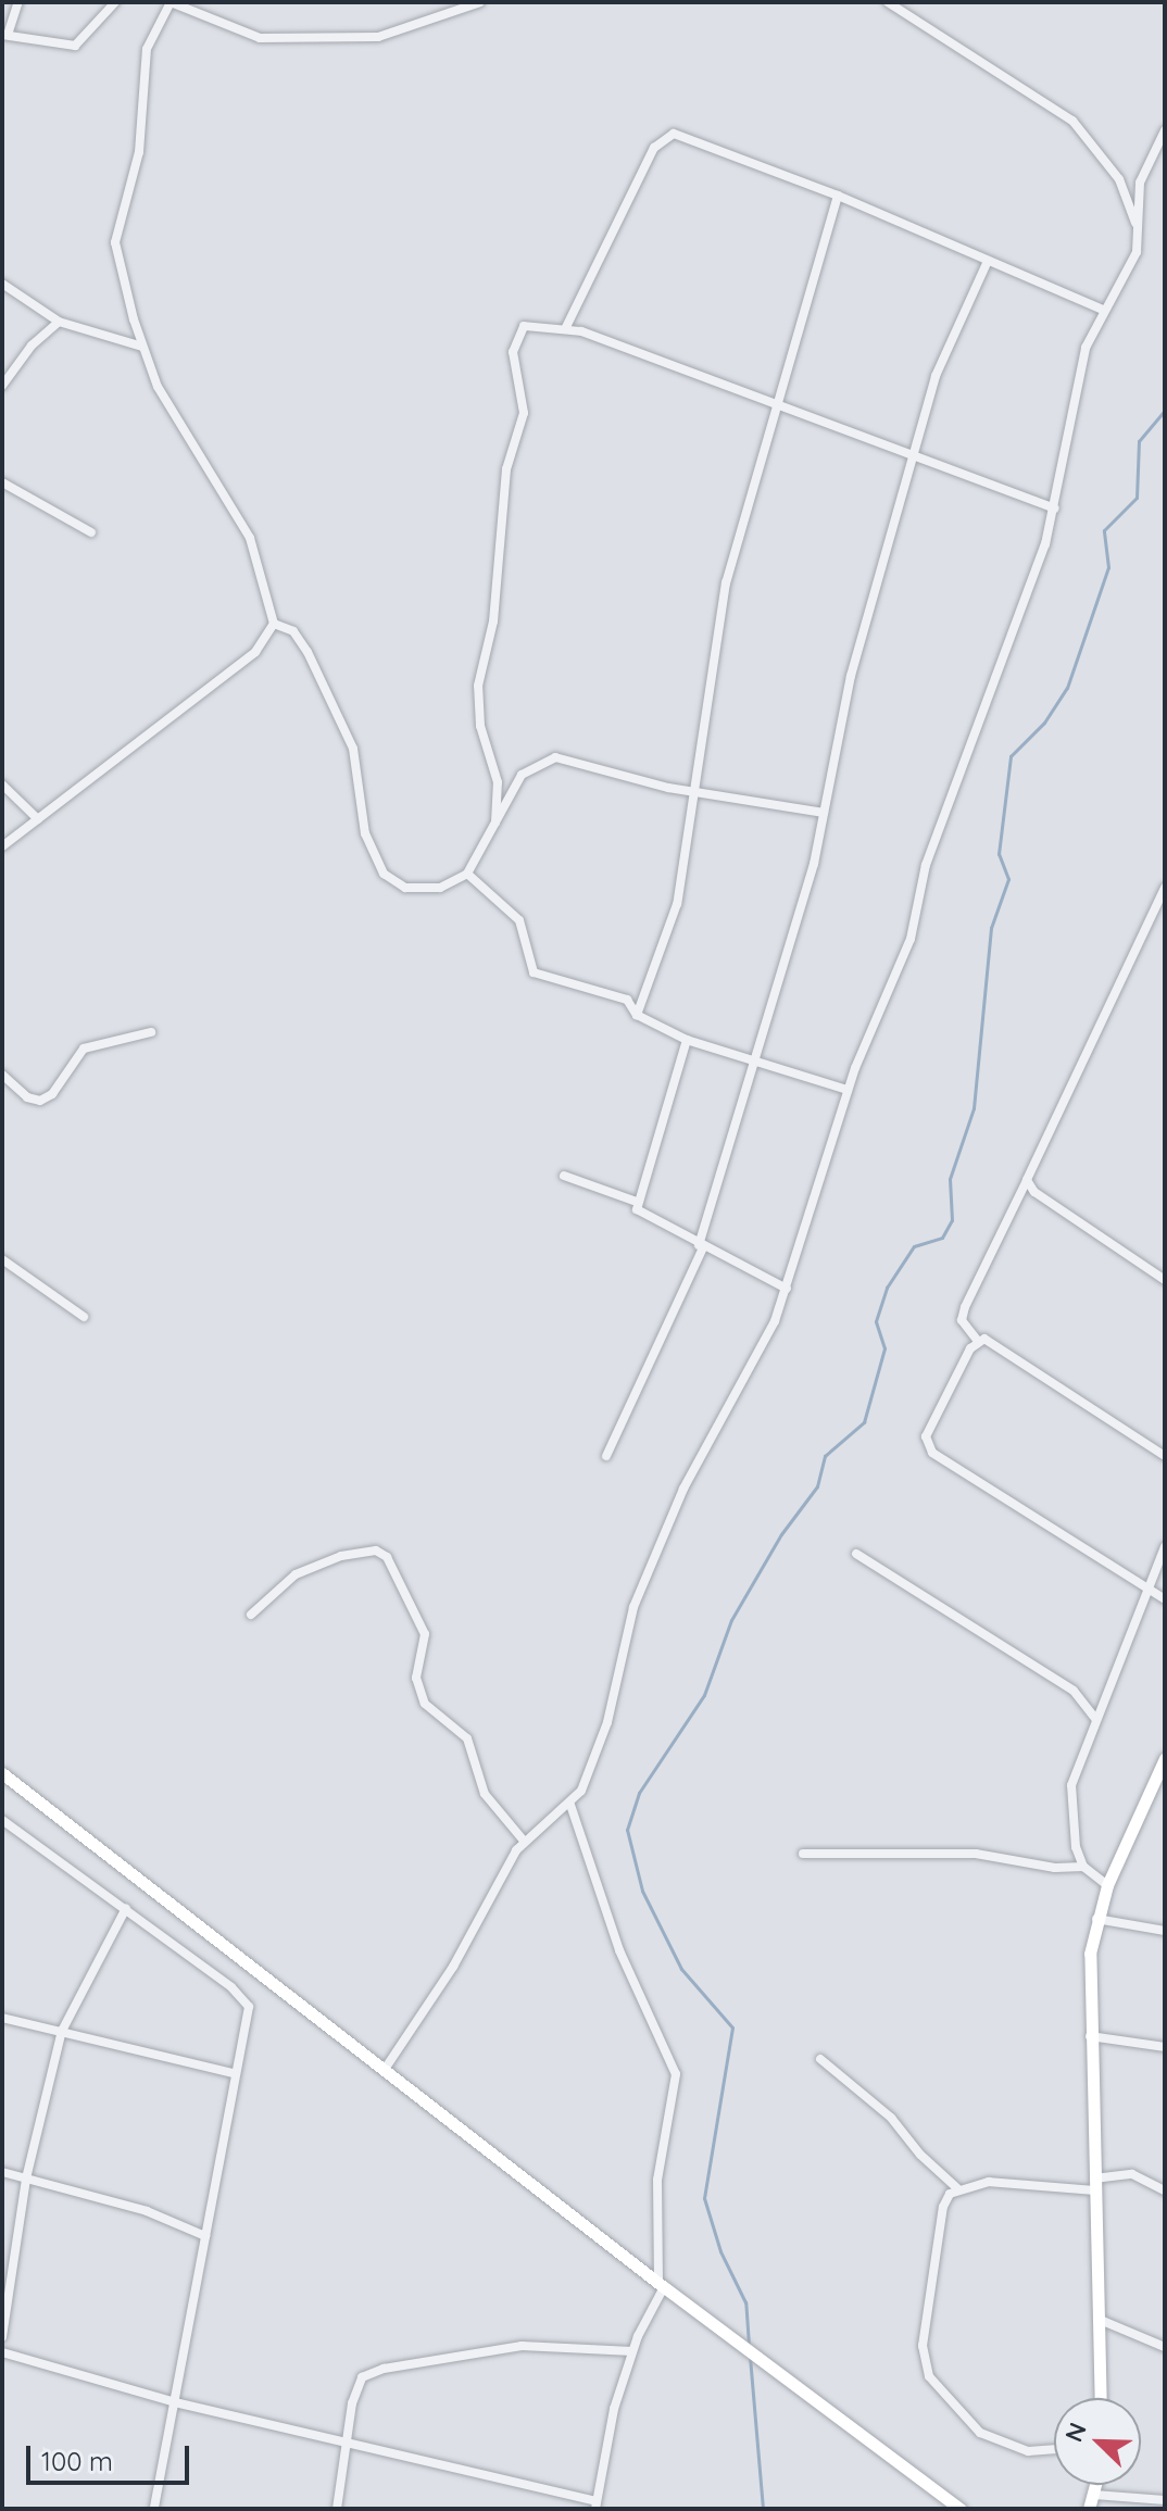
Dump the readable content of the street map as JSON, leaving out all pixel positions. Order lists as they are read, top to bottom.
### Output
{
  "scale_bar": "100 m",
  "north": "top left"
}
